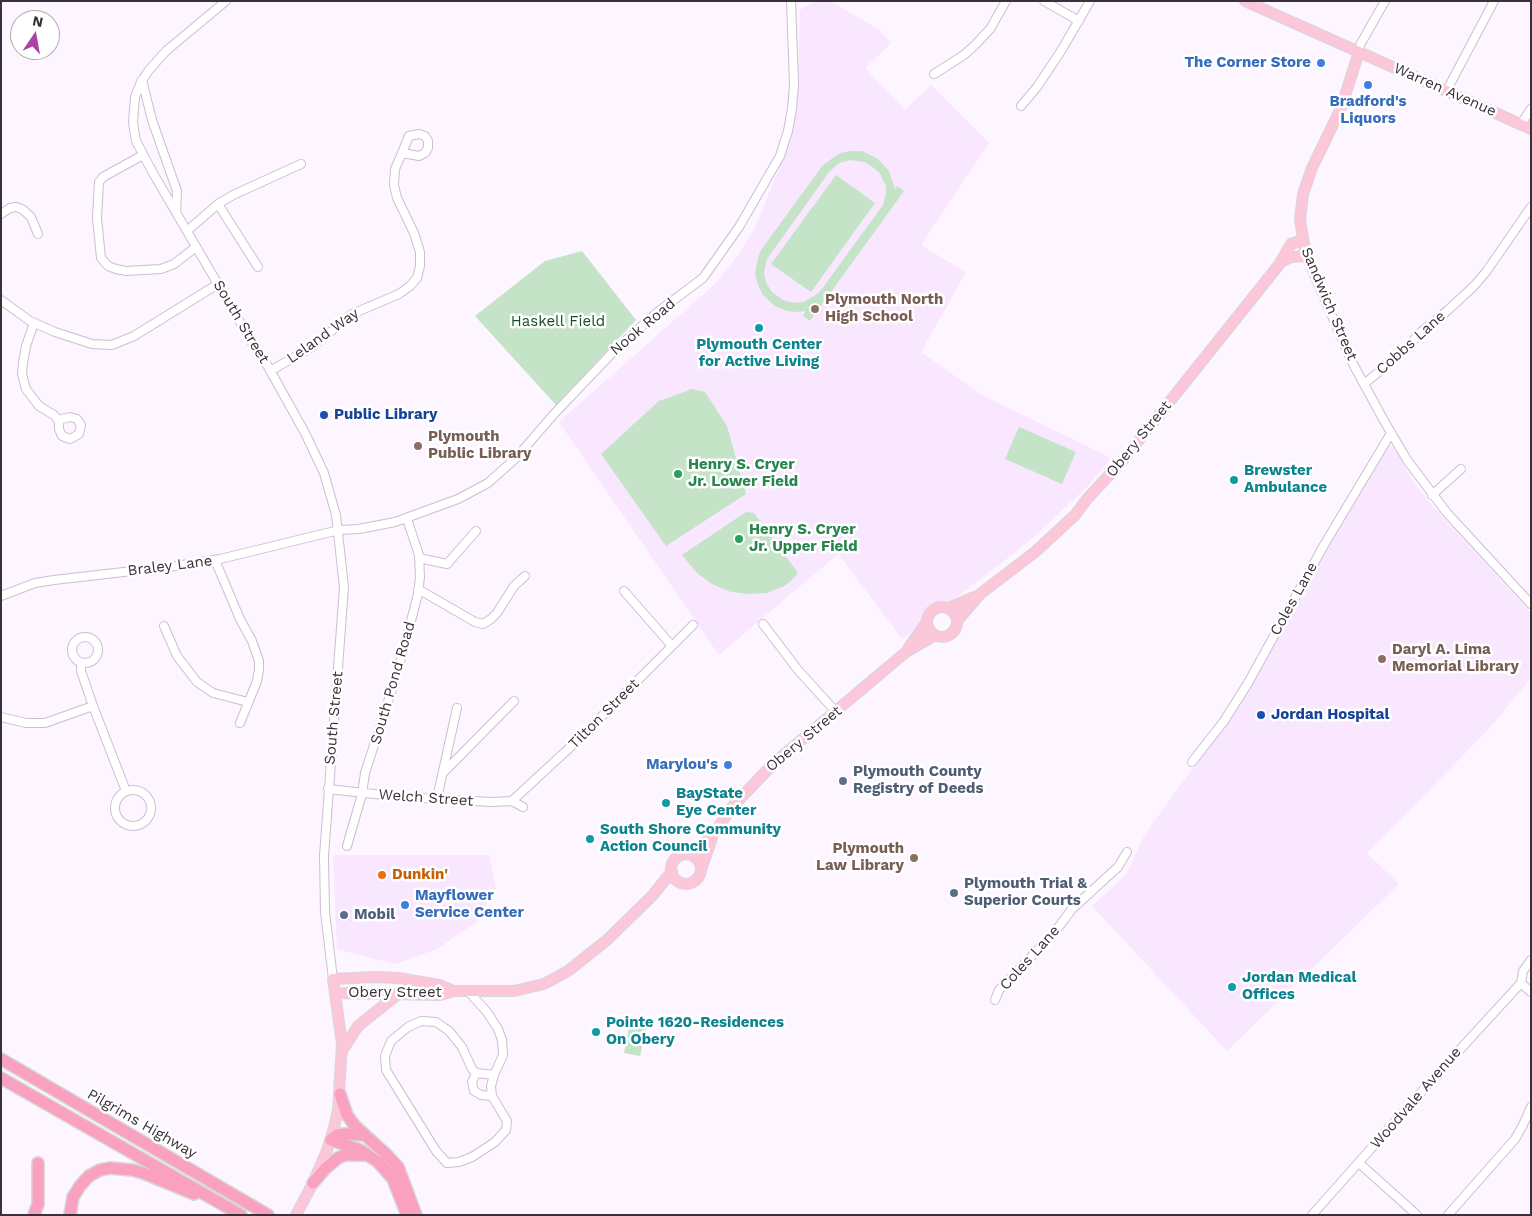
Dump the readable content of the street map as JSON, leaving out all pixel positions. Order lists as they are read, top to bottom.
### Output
{
  "streets": {
    "highway": ["Pilgrims Highway"],
    "main road": [
      "Warren Avenue",
      "Sandwich Street",
      "South Street",
      "Obery Street"
    ],
    "street": [
      "Nook Road",
      "Leland Way",
      "Cobbs Lane",
      "Braley Lane",
      "Coles Lane",
      "South Pond Road",
      "Tilton Street",
      "Welch Street",
      "Woodvale Avenue"
    ]
  },
  "crossings": [
    ["Warren Avenue", "Sandwich Street"],
    ["Sandwich Street", "Cobbs Lane"],
    ["Sandwich Street", "Obery Street"],
    ["Sandwich Street", "Coles Lane"],
    ["South Street", "Nook Road"],
    ["South Street", "Leland Way"],
    ["South Street", "Obery Street"],
    ["South Street", "Braley Lane"],
    ["South Street", "Welch Street"],
    ["Nook Road", "Braley Lane"],
    ["Nook Road", "South Pond Road"],
    ["South Pond Road", "Welch Street"],
    ["Tilton Street", "Welch Street"]
  ],
  "parks": ["Haskell Field"],
  "places": [
    "The Corner Store",
    "Bradford's Liquors",
    "Plymouth North High School",
    "Plymouth Center for Active Living",
    "Public Library",
    "Plymouth Public Library",
    "Henry S. Cryer Jr. Lower Field",
    "Brewster Ambulance",
    "Henry S. Cryer Jr. Upper Field",
    "Daryl A. Lima Memorial Library",
    "Jordan Hospital",
    "Marylou's",
    "Plymouth County Registry of Deeds",
    "BayState Eye Center",
    "South Shore Community Action Council",
    "Plymouth Law Library",
    "Dunkin'",
    "Plymouth Trial & Superior Courts",
    "Mayflower Service Center",
    "Mobil",
    "Jordan Medical Offices",
    "Pointe 1620-Residences On Obery"
  ],
  "north": "top"
}
